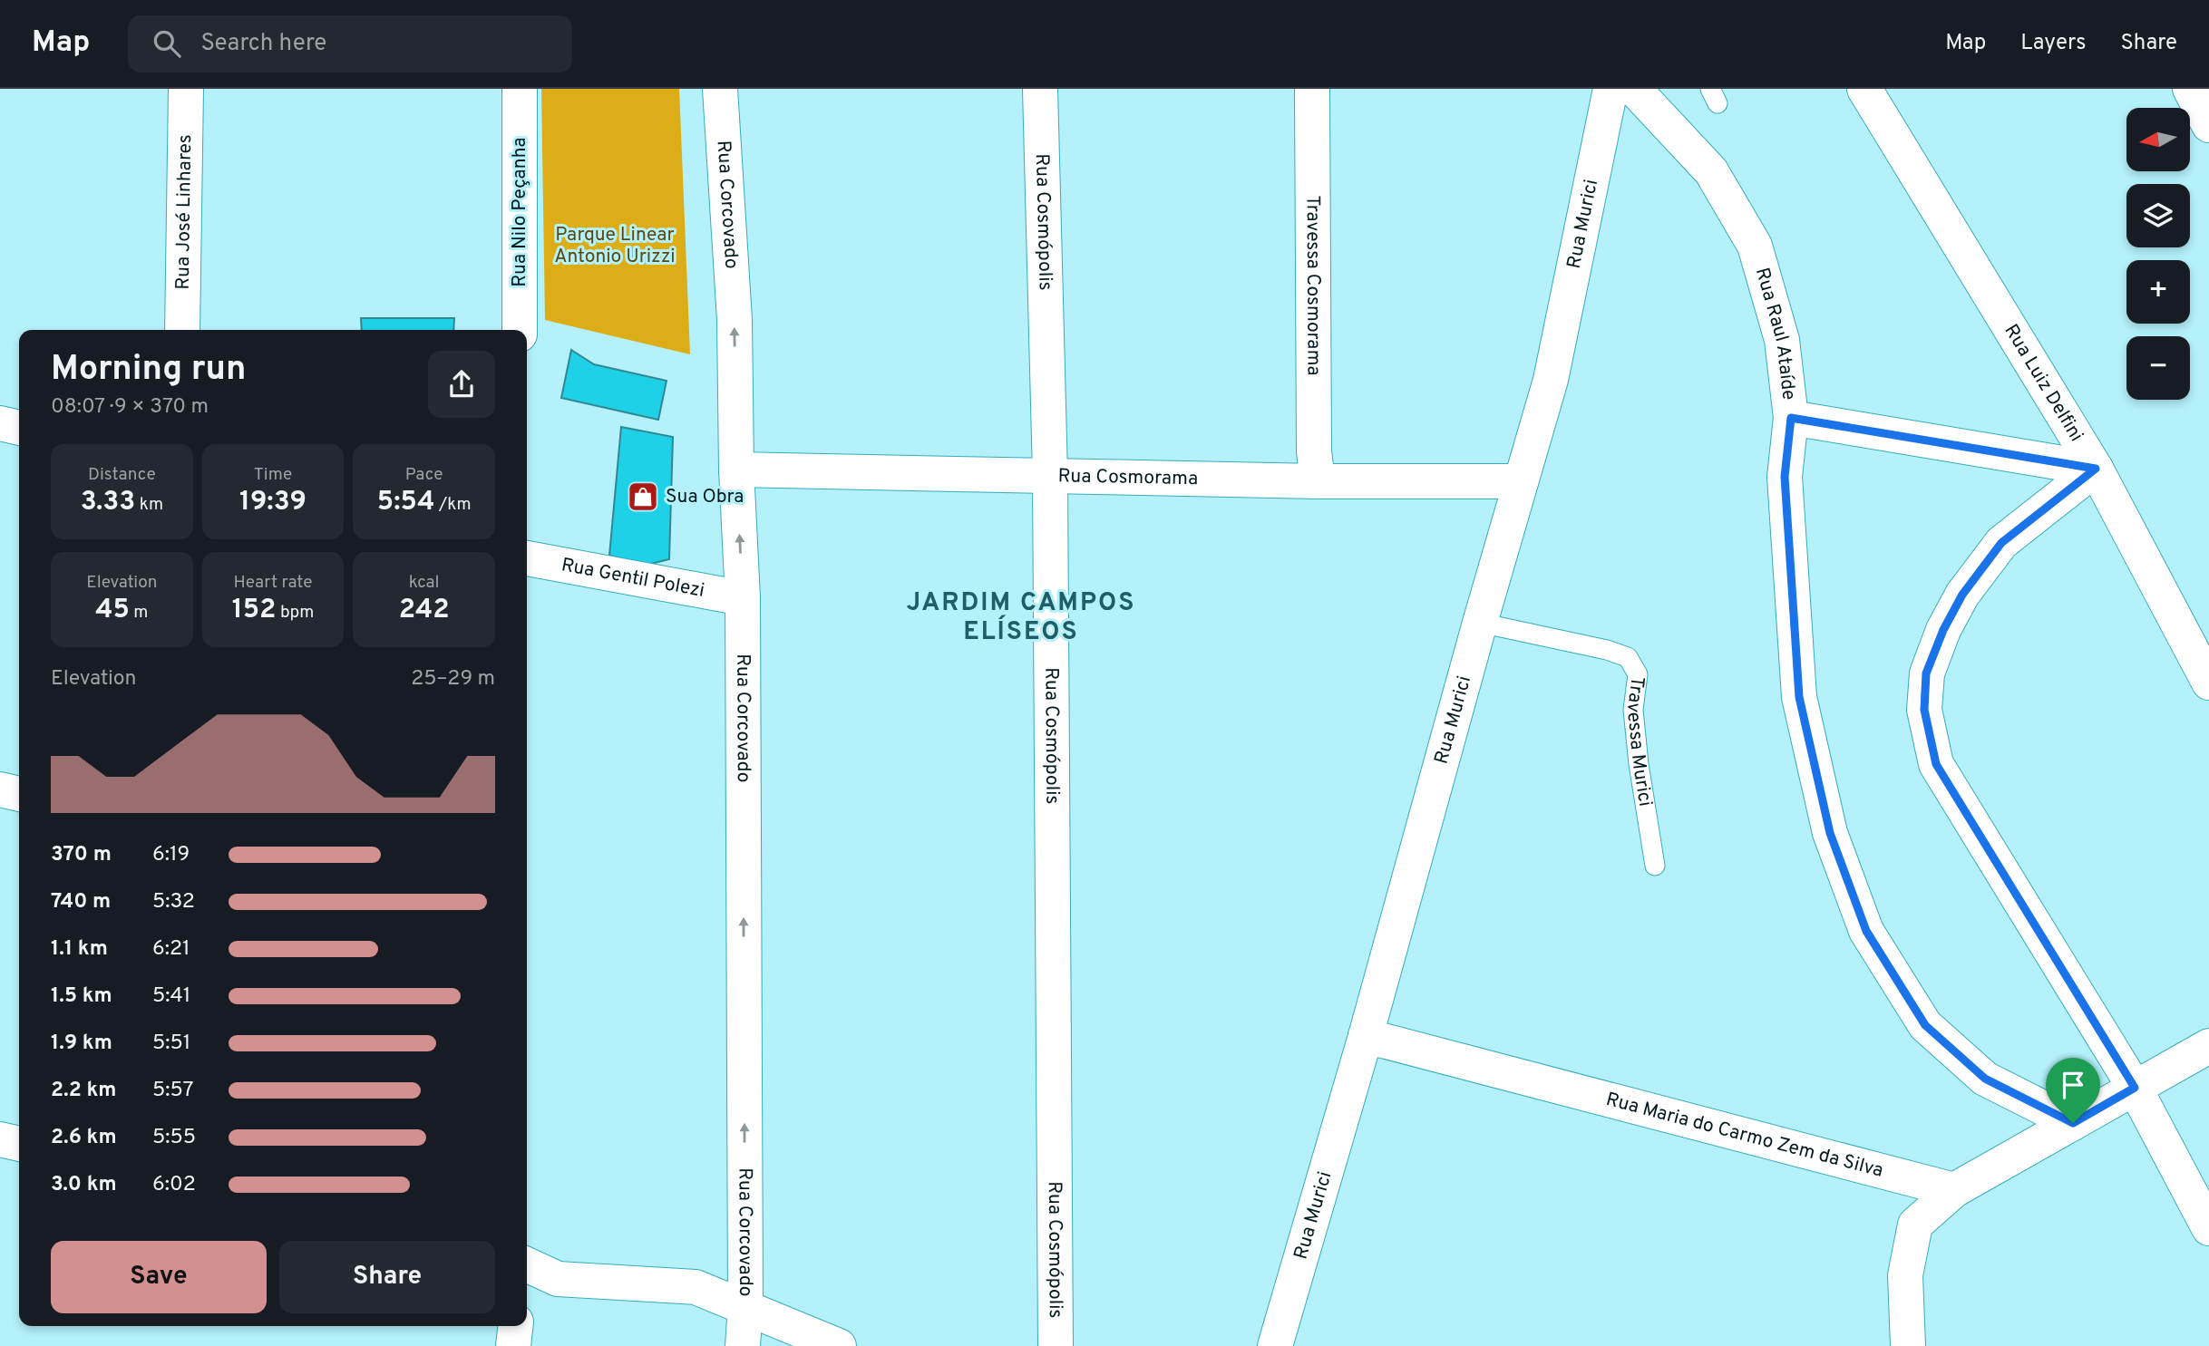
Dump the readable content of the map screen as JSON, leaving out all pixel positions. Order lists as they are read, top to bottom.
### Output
{
  "streets": {
    "street": [
      "Rua Corcovado",
      "Rua José Linhares",
      "Rua Nilo Peçanha",
      "Rua Cosmópolis",
      "Rua Murici",
      "Travessa Cosmorama",
      "Rua Raul Ataíde",
      "Rua Luiz Delfini",
      "Rua Cosmorama",
      "Rua Gentil Polezi",
      "Rua Maria do Carmo Zem da Silva"
    ],
    "lane": ["Travessa Murici"]
  },
  "crossings": [
    ["Rua Corcovado", "Rua Cosmorama"],
    ["Rua Corcovado", "Rua Gentil Polezi"],
    ["Rua Cosmópolis", "Rua Cosmorama"],
    ["Rua Murici", "Rua Cosmorama"],
    ["Rua Murici", "Travessa Murici"],
    ["Rua Murici", "Rua Maria do Carmo Zem da Silva"],
    ["Travessa Cosmorama", "Rua Cosmorama"]
  ],
  "one_way": ["Rua Corcovado"],
  "districts": ["JARDIM CAMPOS ELÍSEOS"],
  "parks": ["Parque Linear Antonio Urizzi"],
  "places": {
    "shop": ["Sua Obra"]
  },
  "north": "left",
  "page": {
    "header": "Map",
    "search": "Search here",
    "nav": ["Map", "Layers", "Share"],
    "map_buttons": ["+", "−"],
    "heading": ["Morning run", "08:07 · 9 × 370 m"],
    "stats": [
      ["Distance", "3.33 km"],
      ["Time", "19:39"],
      ["Pace", "5:54 /km"],
      ["Elevation", "45 m"],
      ["Heart rate", "152 bpm"],
      ["kcal", "242"]
    ],
    "chart": ["Elevation", "25–29 m"],
    "list": [
      {
        "name": "370 m",
        "note": "6:19"
      },
      {
        "name": "740 m",
        "note": "5:32"
      },
      {
        "name": "1.1 km",
        "note": "6:21"
      },
      {
        "name": "1.5 km",
        "note": "5:41"
      },
      {
        "name": "1.9 km",
        "note": "5:51"
      },
      {
        "name": "2.2 km",
        "note": "5:57"
      },
      {
        "name": "2.6 km",
        "note": "5:55"
      },
      {
        "name": "3.0 km",
        "note": "6:02"
      }
    ],
    "buttons": ["Save", "Share"]
  }
}
